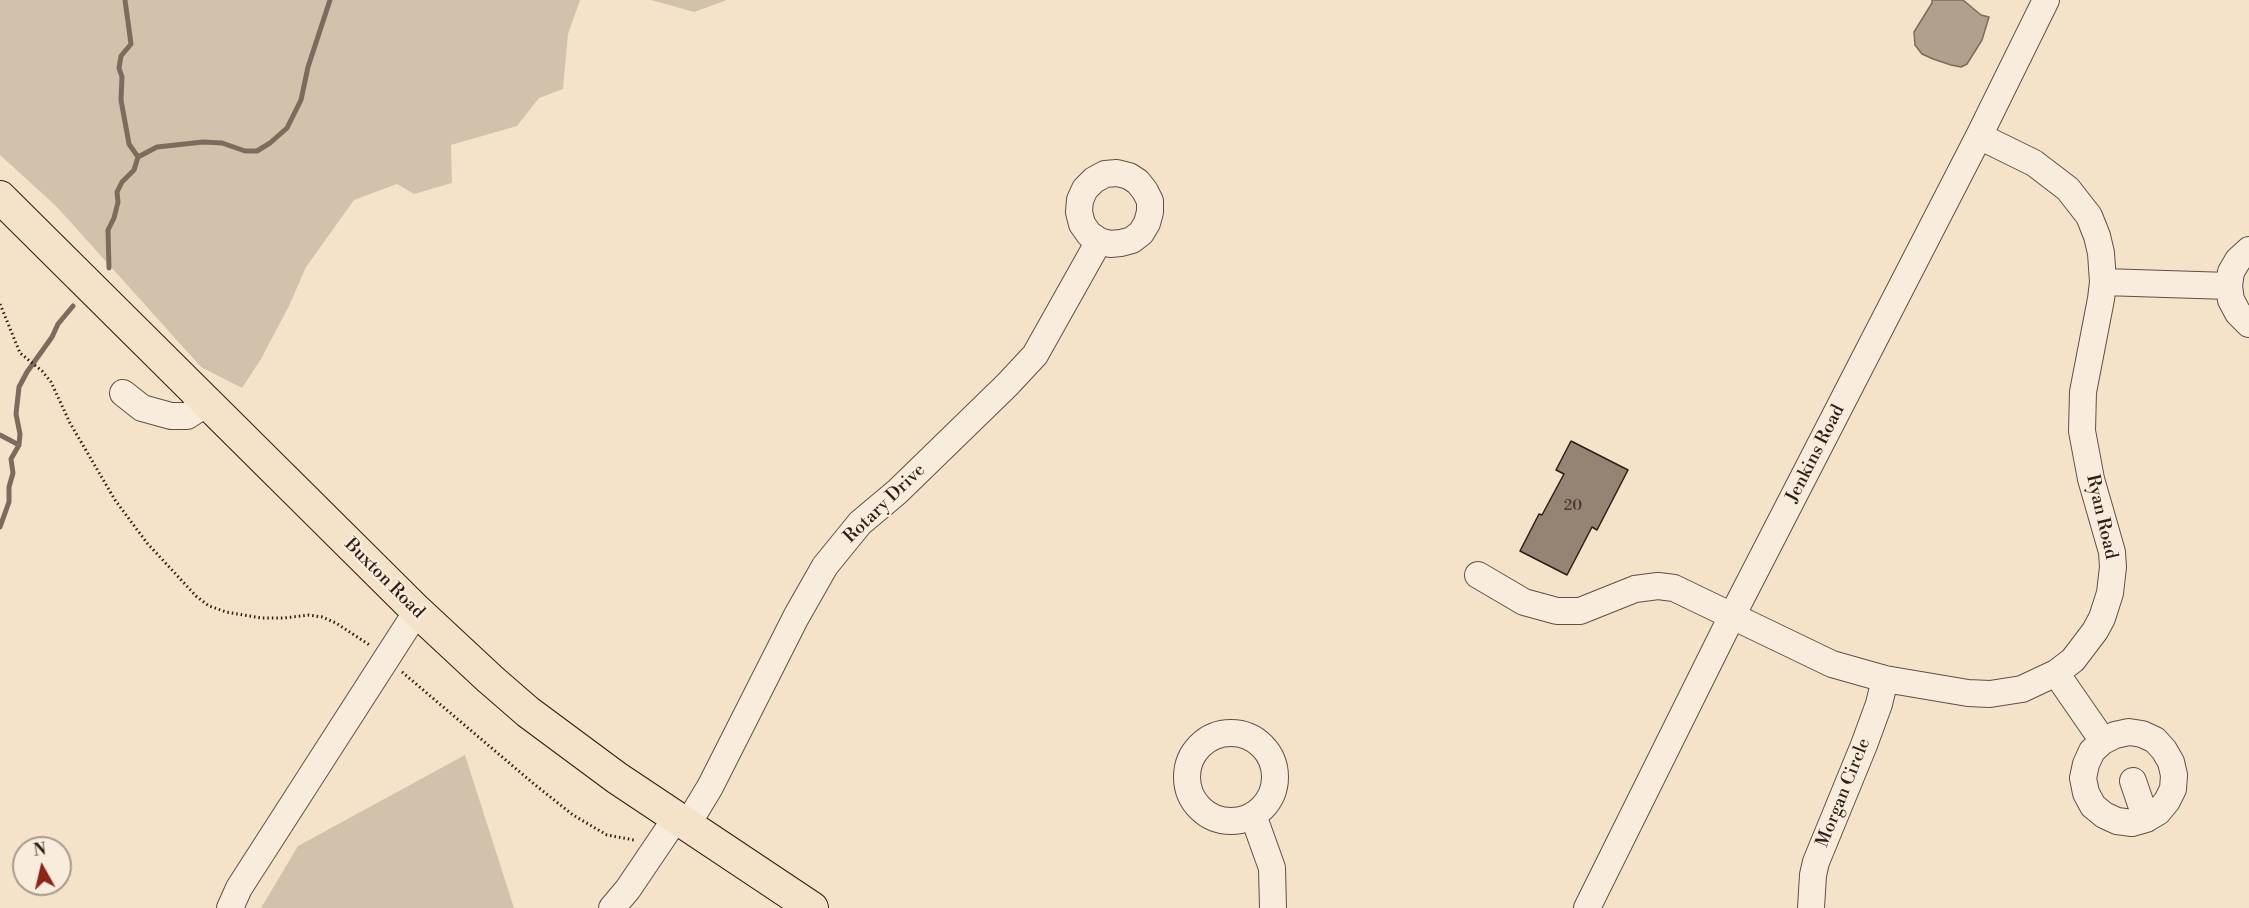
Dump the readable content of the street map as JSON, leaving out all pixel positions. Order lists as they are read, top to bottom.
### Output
{
  "streets": {
    "main road": ["Buxton Road"],
    "street": [
      "Jenkins Road",
      "Rotary Drive",
      "Ryan Road",
      "Morgan Circle"
    ]
  },
  "crossings": [
    ["Jenkins Road", "Ryan Road"],
    ["Rotary Drive", "Buxton Road"],
    ["Ryan Road", "Morgan Circle"]
  ],
  "house_numbers": ["20"],
  "north": "top"
}
